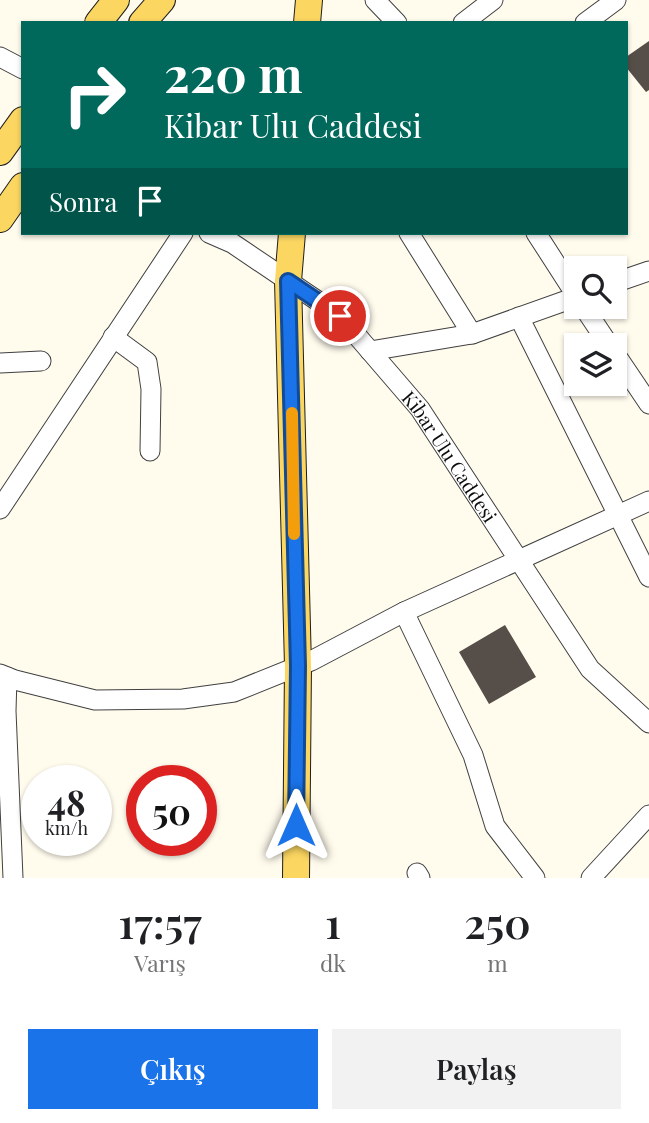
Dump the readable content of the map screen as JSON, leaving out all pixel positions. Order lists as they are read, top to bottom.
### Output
{
  "streets": {
    "street": ["Kibar Ulu Caddesi"]
  },
  "page": {
    "turn": ["220 m", "Kibar Ulu Caddesi"],
    "then": "Sonra",
    "speed": "48 km/h",
    "limit": "50",
    "eta": [
      "17:57",
      "Varış",
      "1",
      "dk",
      "250",
      "m"
    ],
    "buttons": ["Çıkış", "Paylaş"]
  }
}
